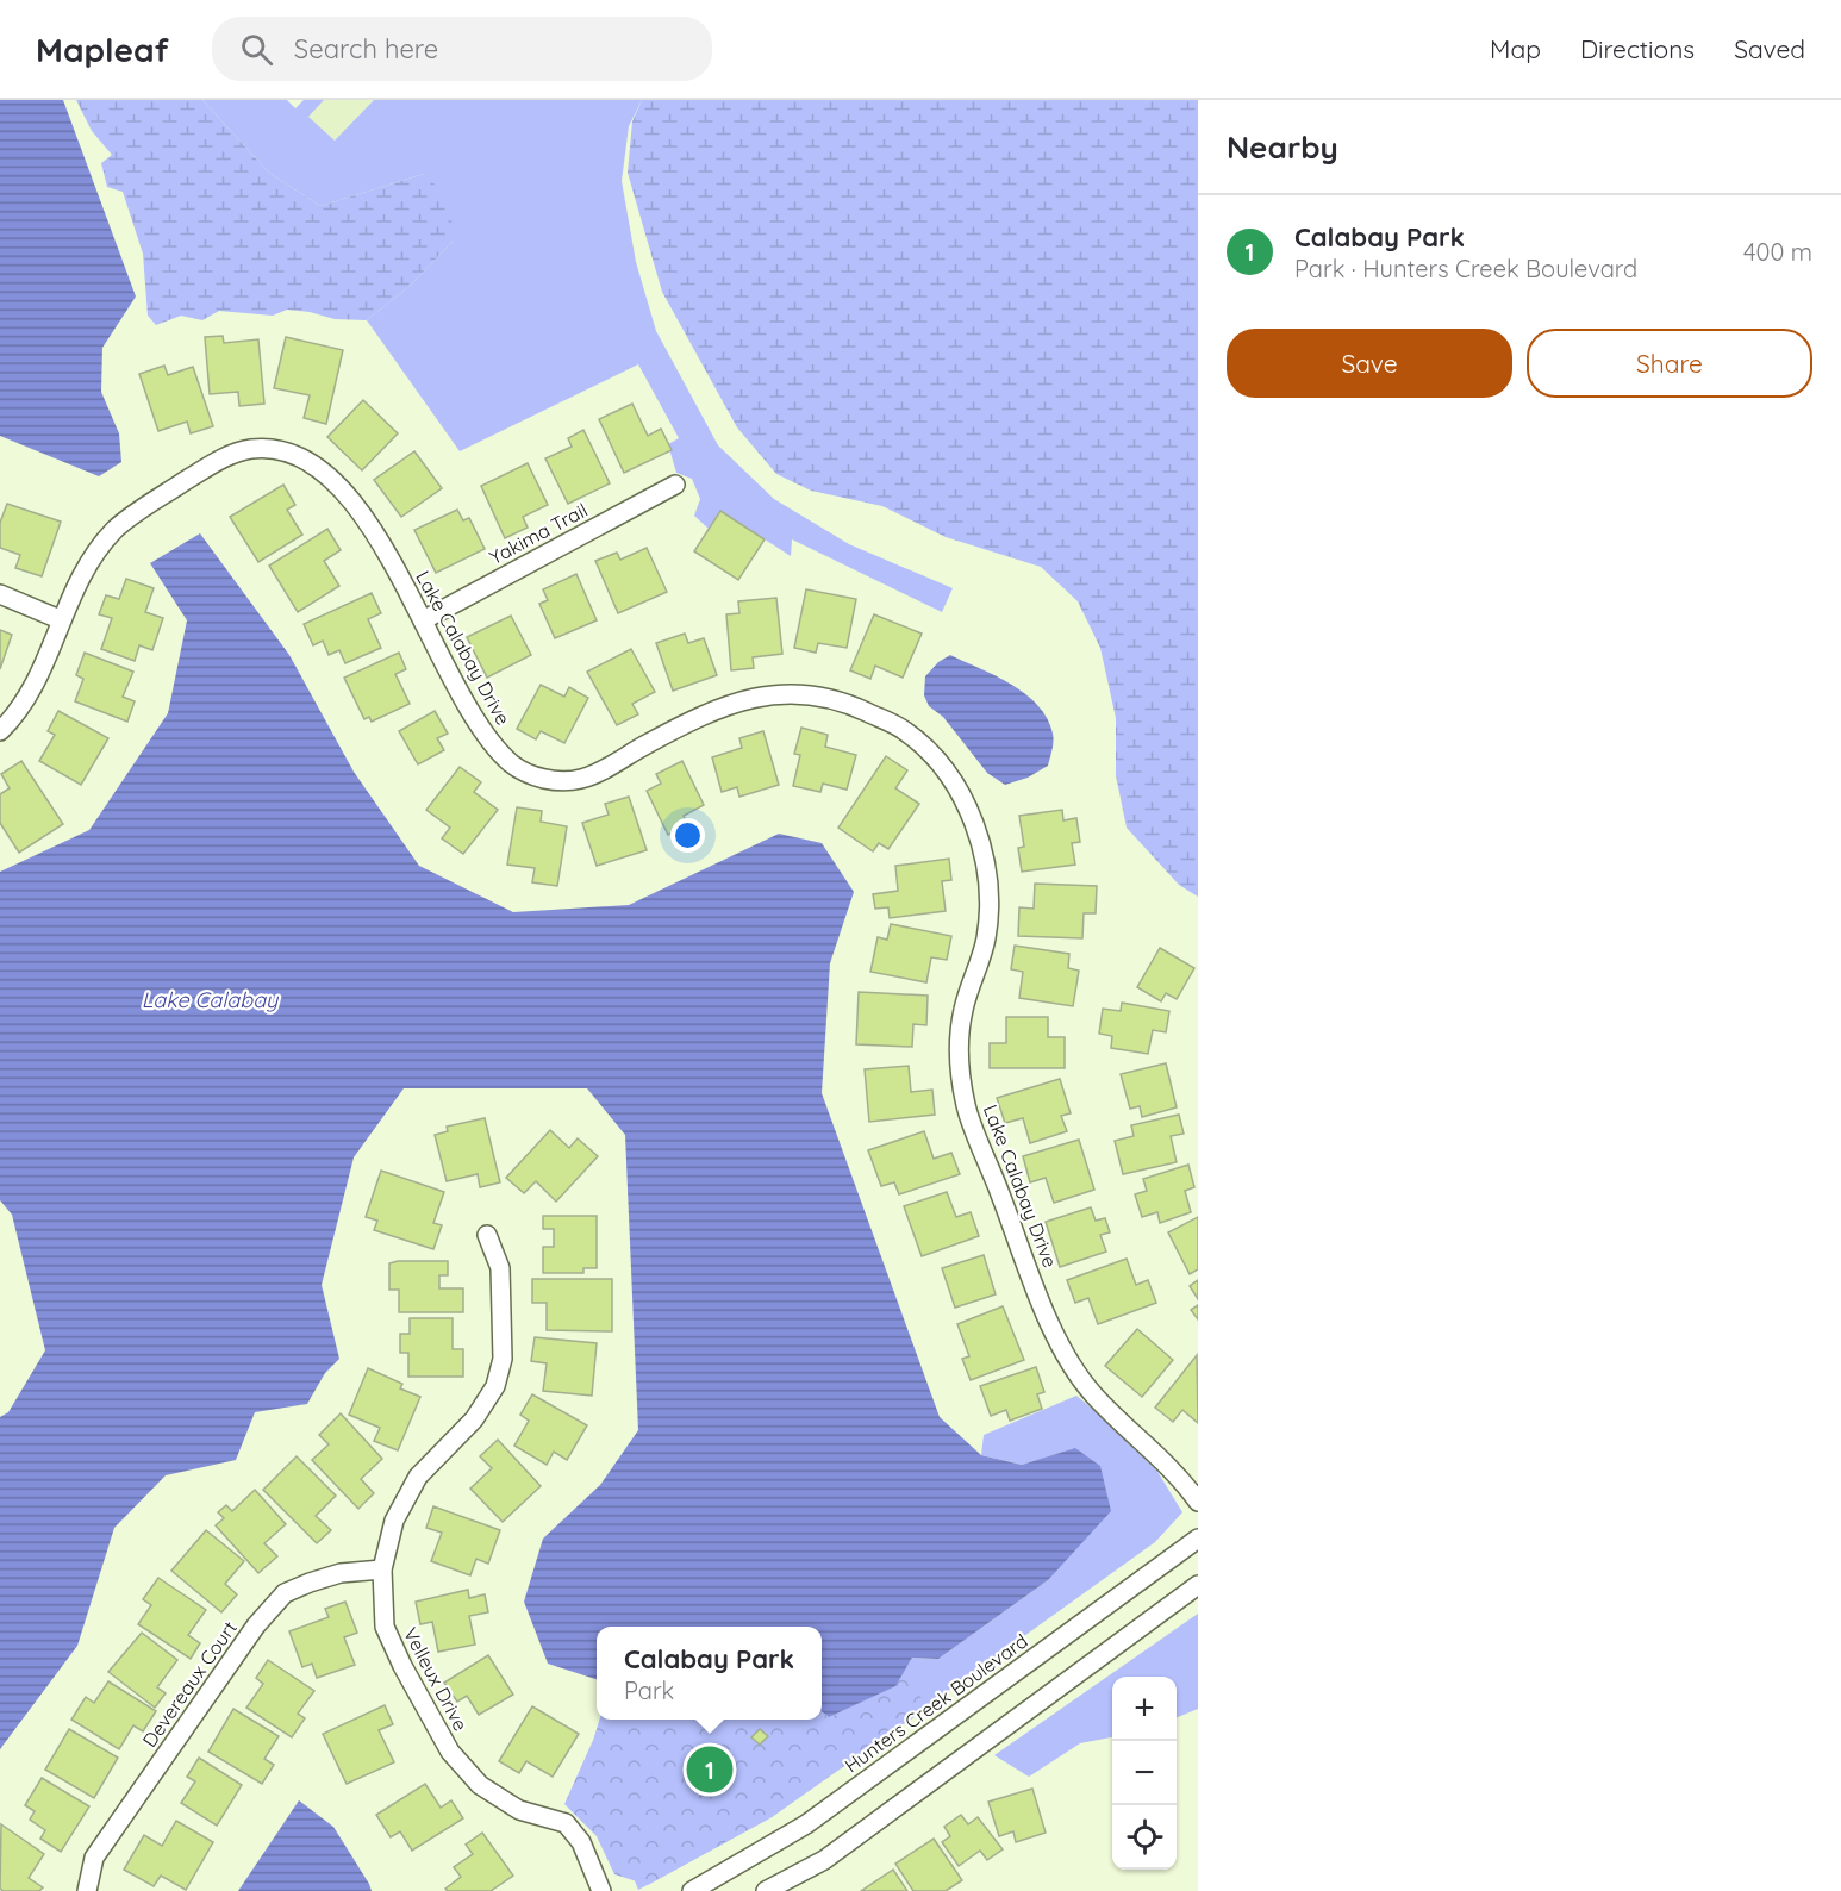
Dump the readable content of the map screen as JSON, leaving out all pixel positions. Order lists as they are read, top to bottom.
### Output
{
  "streets": {
    "street": [
      "Yakima Trail",
      "Lake Calabay Drive",
      "Velleux Drive",
      "Devereaux Court",
      "Hunters Creek Boulevard"
    ]
  },
  "crossings": [
    ["Yakima Trail", "Lake Calabay Drive"],
    ["Velleux Drive", "Devereaux Court"]
  ],
  "water": ["Lake Calabay"],
  "page": {
    "header": "Mapleaf",
    "search": "Search here",
    "nav": ["Map", "Directions", "Saved"],
    "heading": "Nearby",
    "list": [
      {
        "mark": "1",
        "name": "Calabay Park",
        "note": "Park · Hunters Creek Boulevard",
        "value": "400 m"
      }
    ],
    "buttons": ["Save", "Share"],
    "popup": ["Calabay Park", "Park"],
    "map_buttons": ["+", "−"],
    "pins": "1"
  }
}
